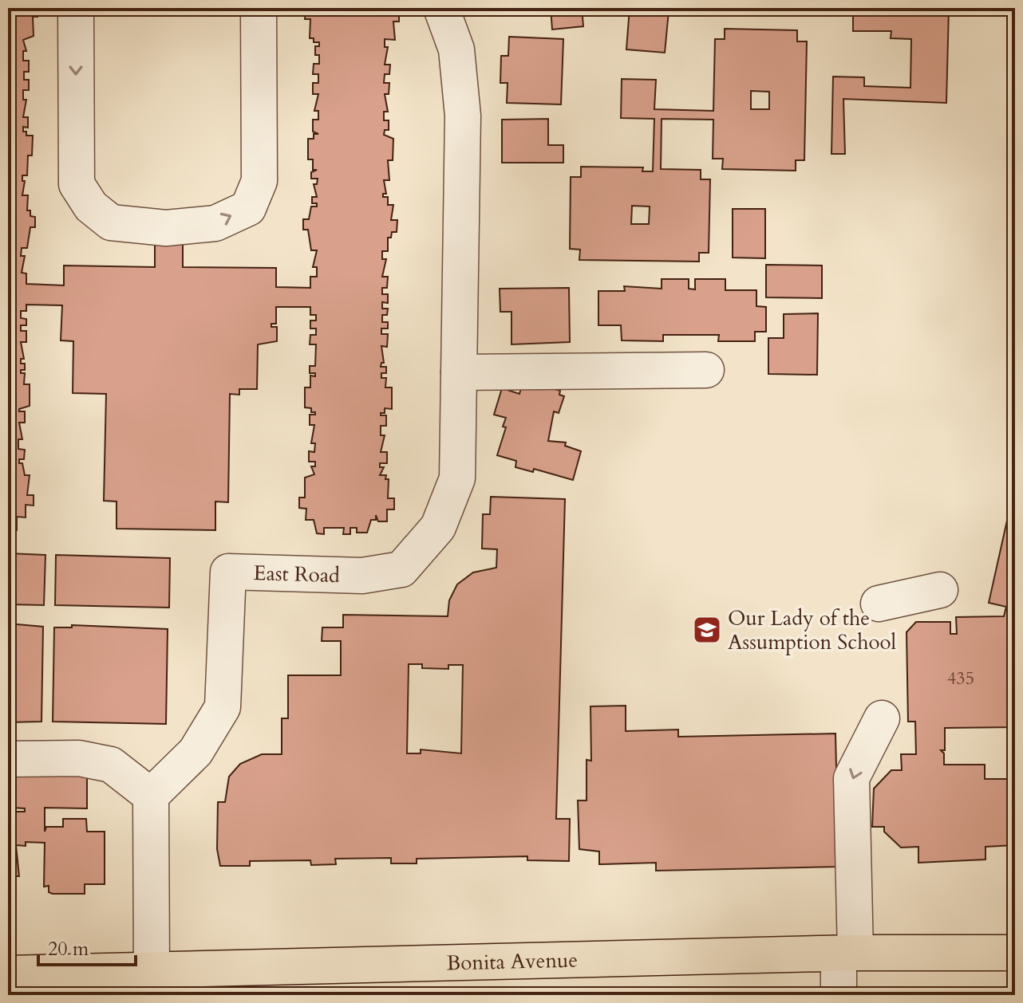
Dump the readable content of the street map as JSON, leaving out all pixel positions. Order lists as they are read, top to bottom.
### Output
{
  "streets": {
    "main road": ["Bonita Avenue"],
    "street": ["East Road"]
  },
  "places": {
    "school or university": ["Our Lady of the Assumption School"]
  },
  "house_numbers": ["435"],
  "scale_bar": "20 m"
}
